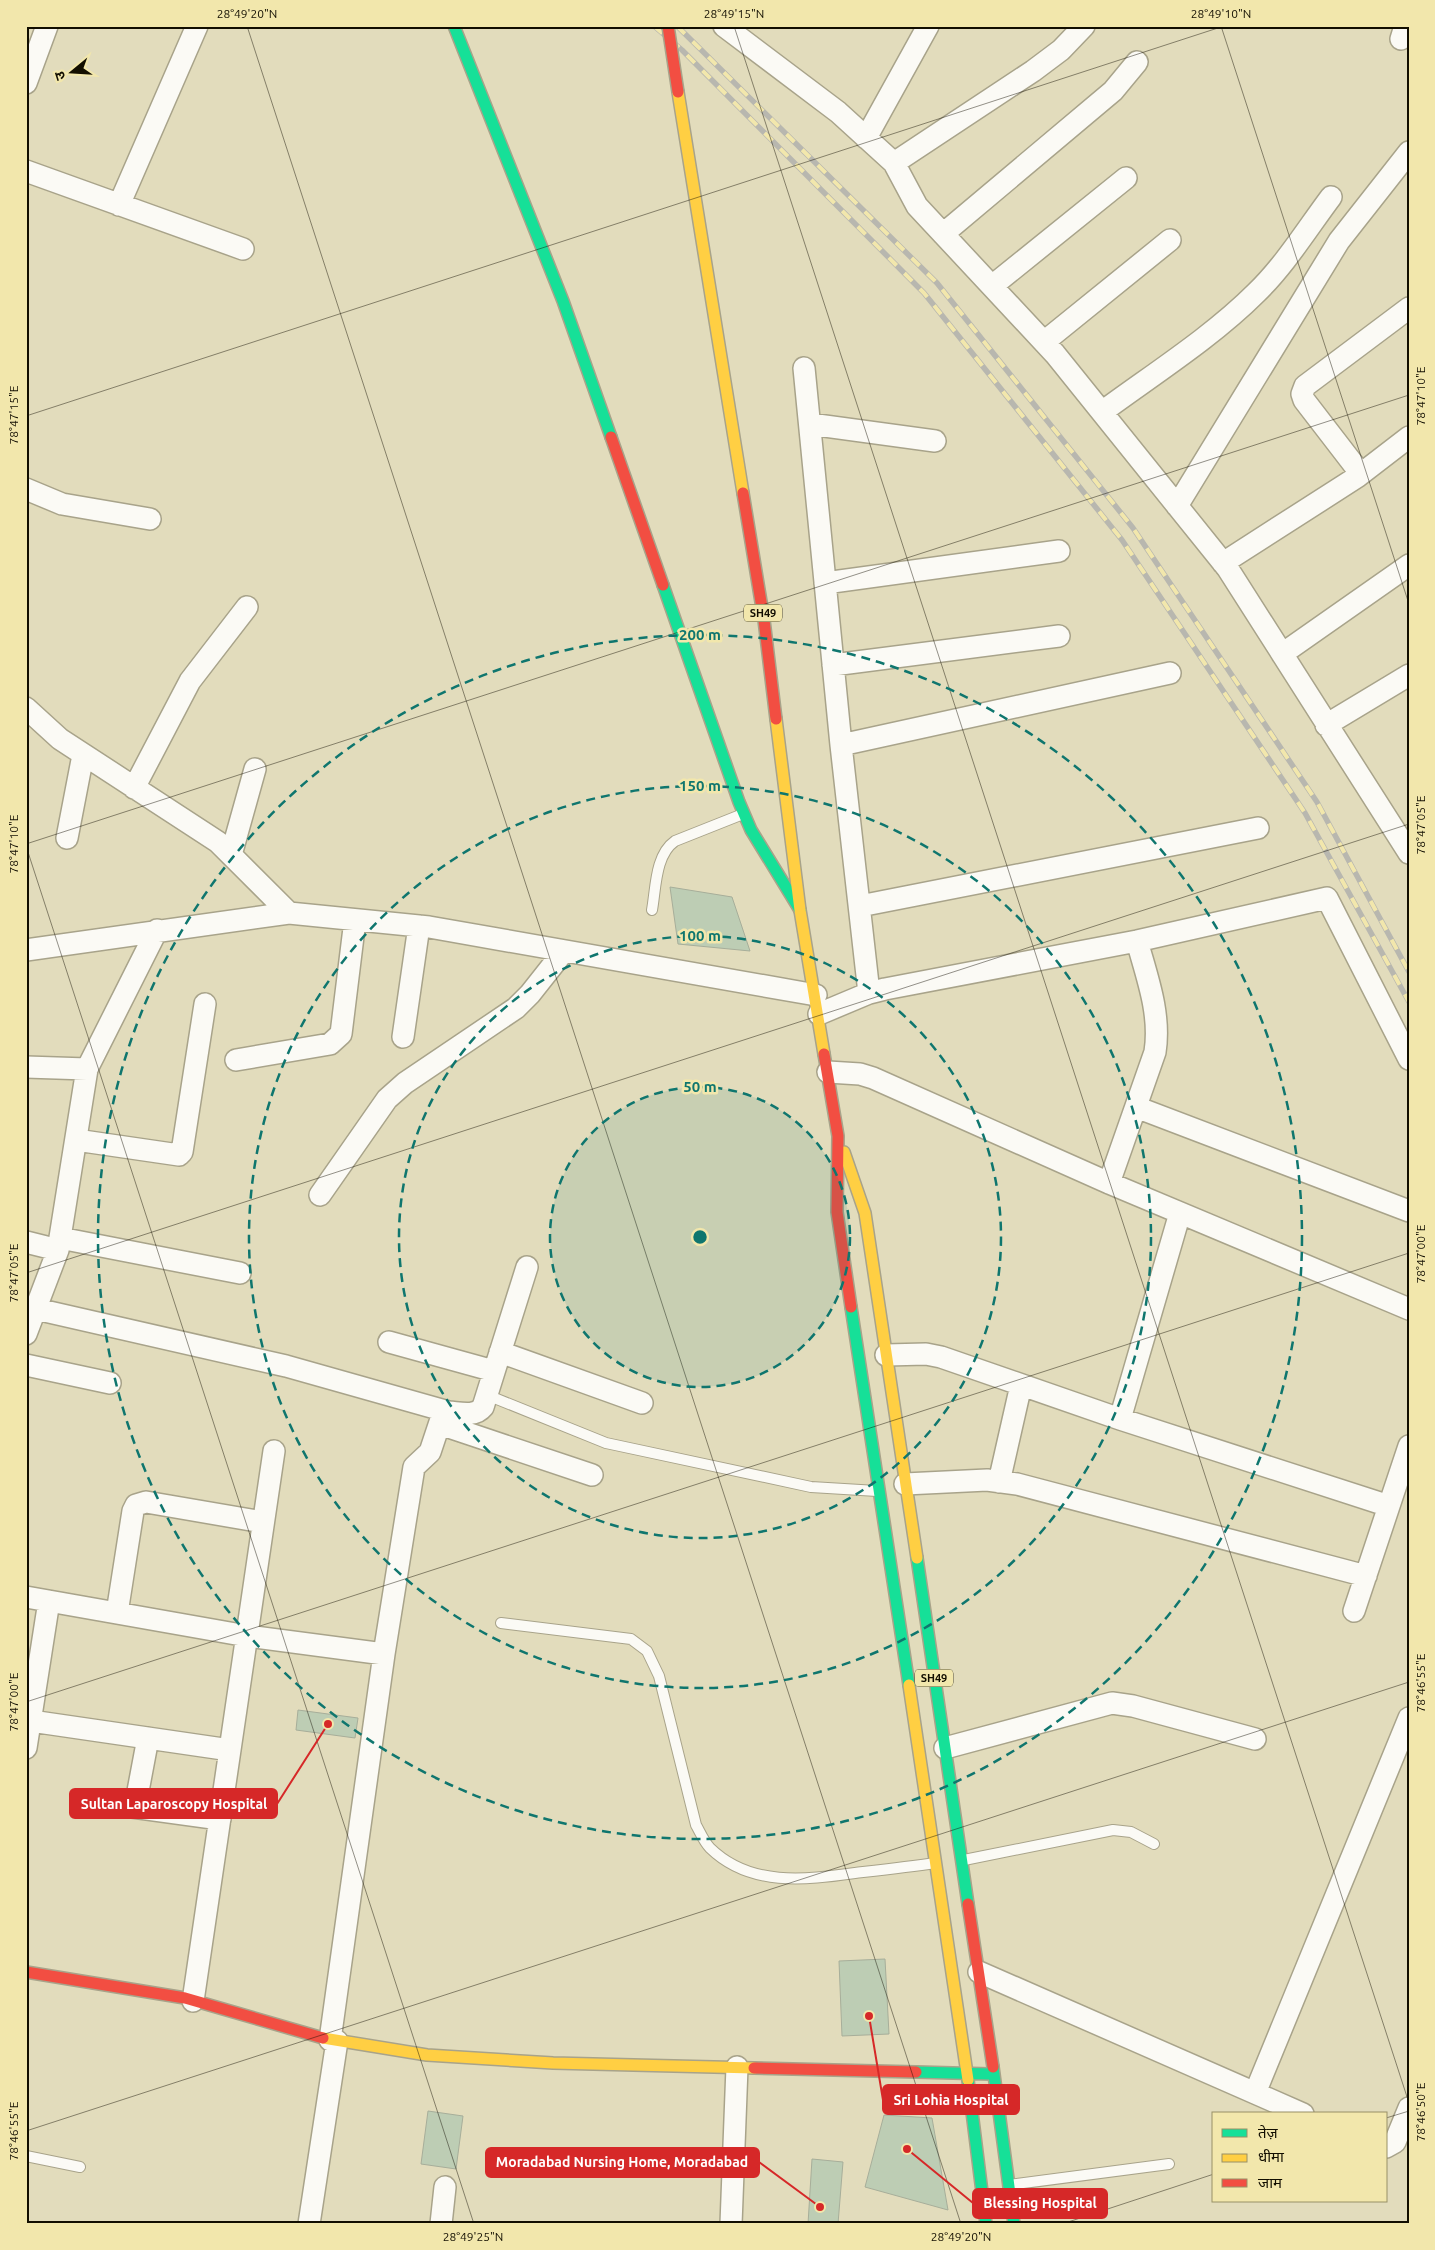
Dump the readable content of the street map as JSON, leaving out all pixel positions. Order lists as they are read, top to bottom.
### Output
{
  "streets": {
    "main road": ["SH49"]
  },
  "places": [
    "Sultan Laparoscopy Hospital",
    "Sri Lohia Hospital",
    "Blessing Hospital",
    "Moradabad Nursing Home, Moradabad"
  ],
  "legend": ["तेज़", "धीमा", "जाम"],
  "north": "left",
  "coordinates": [
    "28°49'20\"N",
    "28°49'15\"N",
    "28°49'10\"N",
    "78°47'10\"E",
    "78°47'15\"E",
    "78°47'05\"E",
    "78°47'00\"E",
    "78°46'55\"E",
    "78°46'50\"E",
    "28°49'25\"N"
  ],
  "rings": [
    "200 m",
    "150 m",
    "100 m",
    "50 m"
  ]
}
